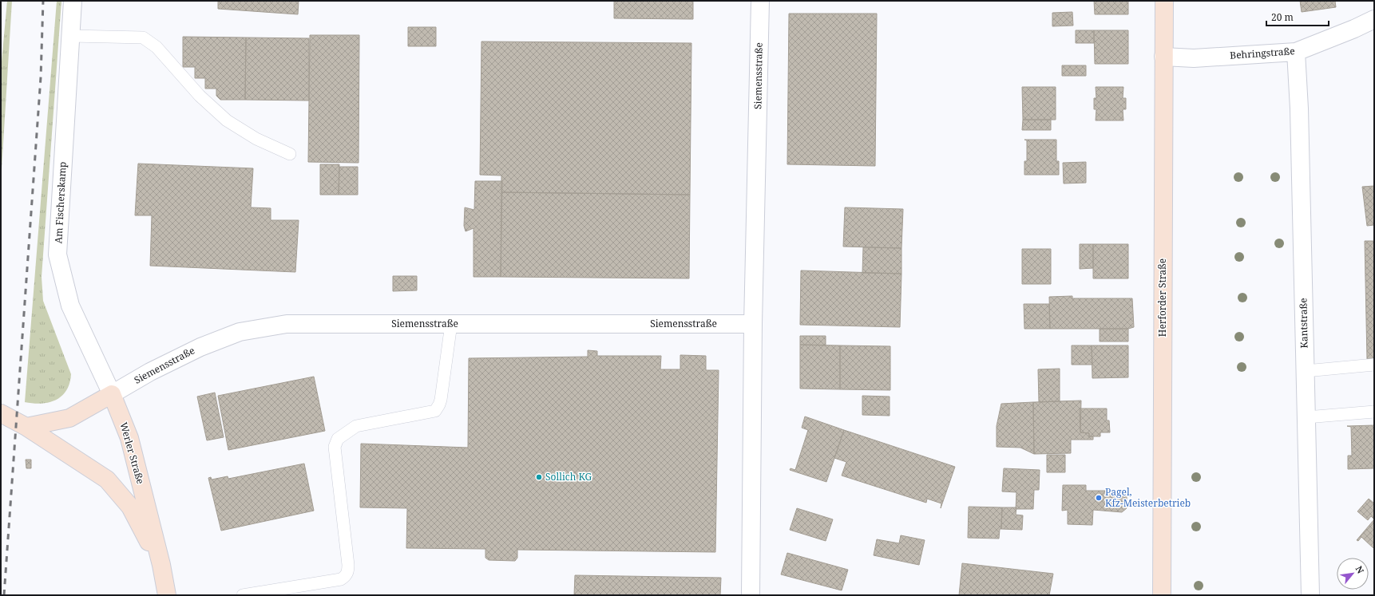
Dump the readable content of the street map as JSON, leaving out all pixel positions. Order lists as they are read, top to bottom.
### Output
{
  "streets": {
    "main road": ["Herforder Straße", "Werler Straße"],
    "street": [
      "Behringstraße",
      "Siemensstraße",
      "Am Fischerskamp",
      "Kantstraße"
    ]
  },
  "crossings": [
    ["Behringstraße", "Herforder Straße"],
    ["Behringstraße", "Kantstraße"],
    ["Siemensstraße", "Am Fischerskamp"],
    ["Siemensstraße", "Werler Straße"],
    ["Am Fischerskamp", "Werler Straße"]
  ],
  "places": ["Sollich KG", "Pagel, Kfz-Meisterbetrieb"],
  "scale_bar": "20 m",
  "north": "top right"
}
